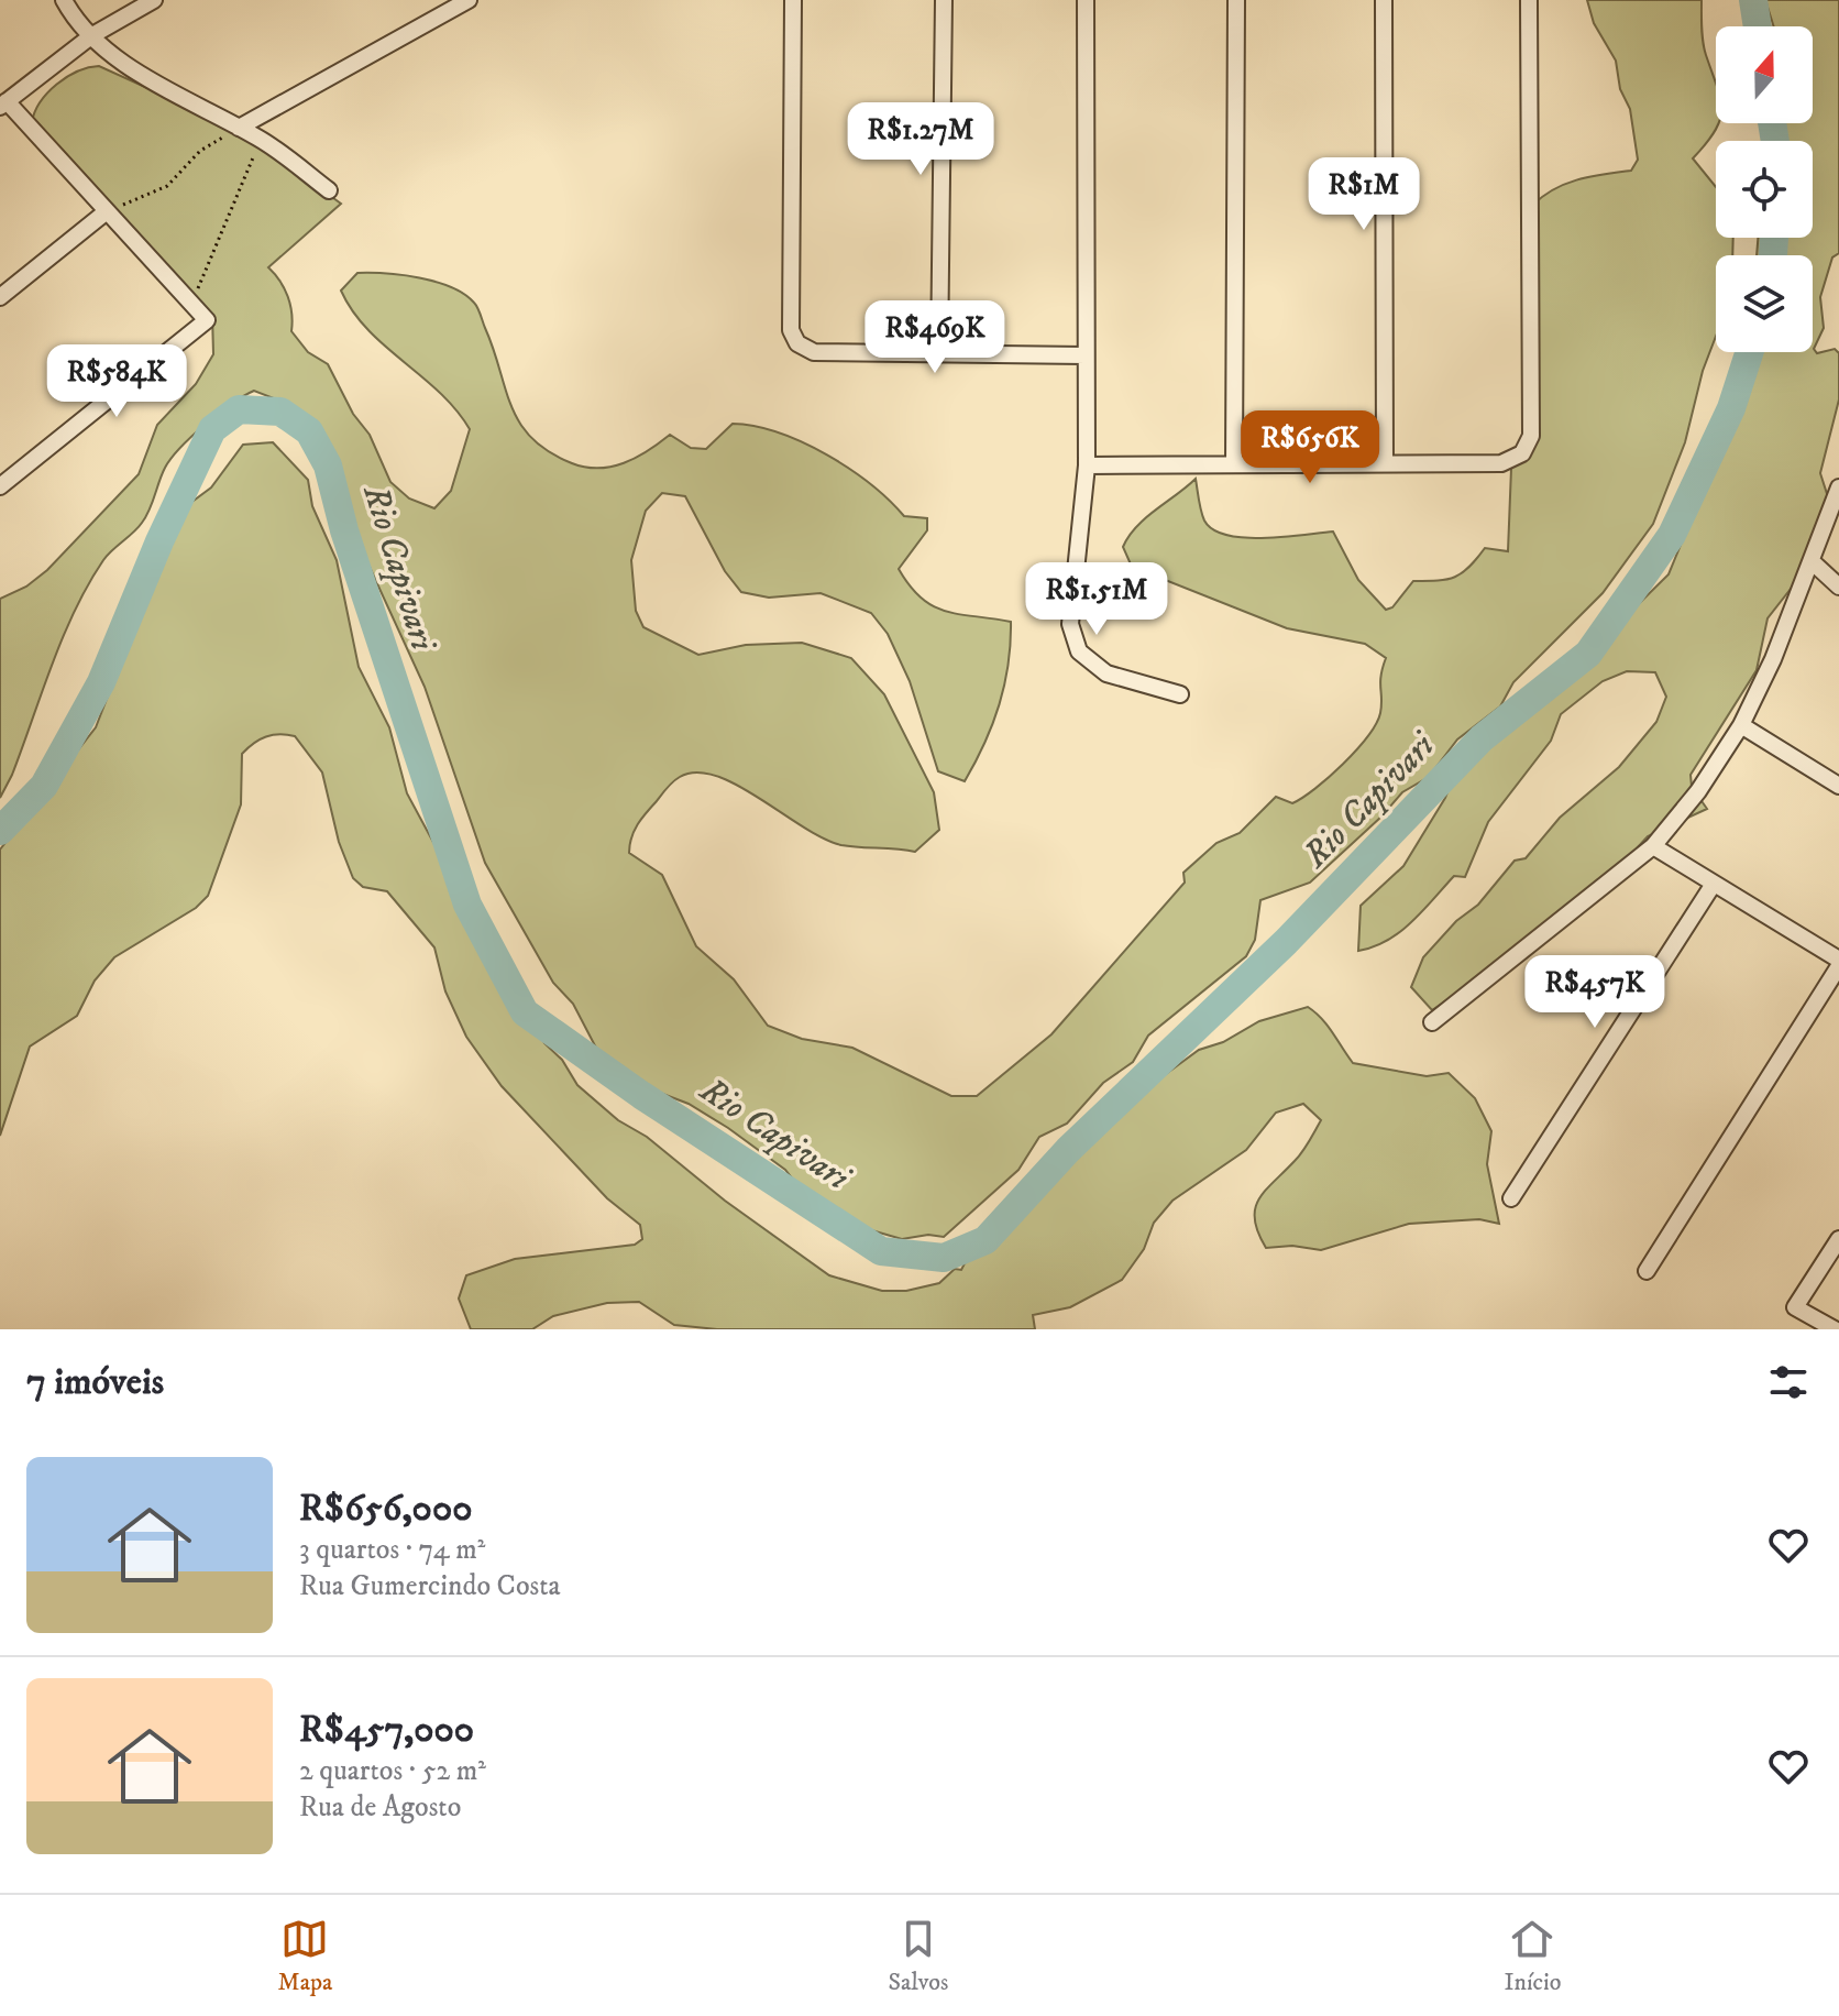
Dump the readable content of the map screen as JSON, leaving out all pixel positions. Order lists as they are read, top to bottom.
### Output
{
  "water": ["Rio Capivari"],
  "north": "top",
  "page": {
    "price": [
      "R$1.27M",
      "R$1M",
      "R$469K",
      "R$584K",
      "R$656K",
      "R$1.51M",
      "R$457K"
    ],
    "heading": "7 imóveis",
    "list": [
      {
        "name": "R$656,000",
        "note": "3 quartos · 74 m² · Rua Gumercindo Costa"
      },
      {
        "name": "R$457,000",
        "note": "2 quartos · 52 m² · Rua de Agosto"
      }
    ],
    "tabs": ["Mapa", "Salvos", "Início"]
  }
}
